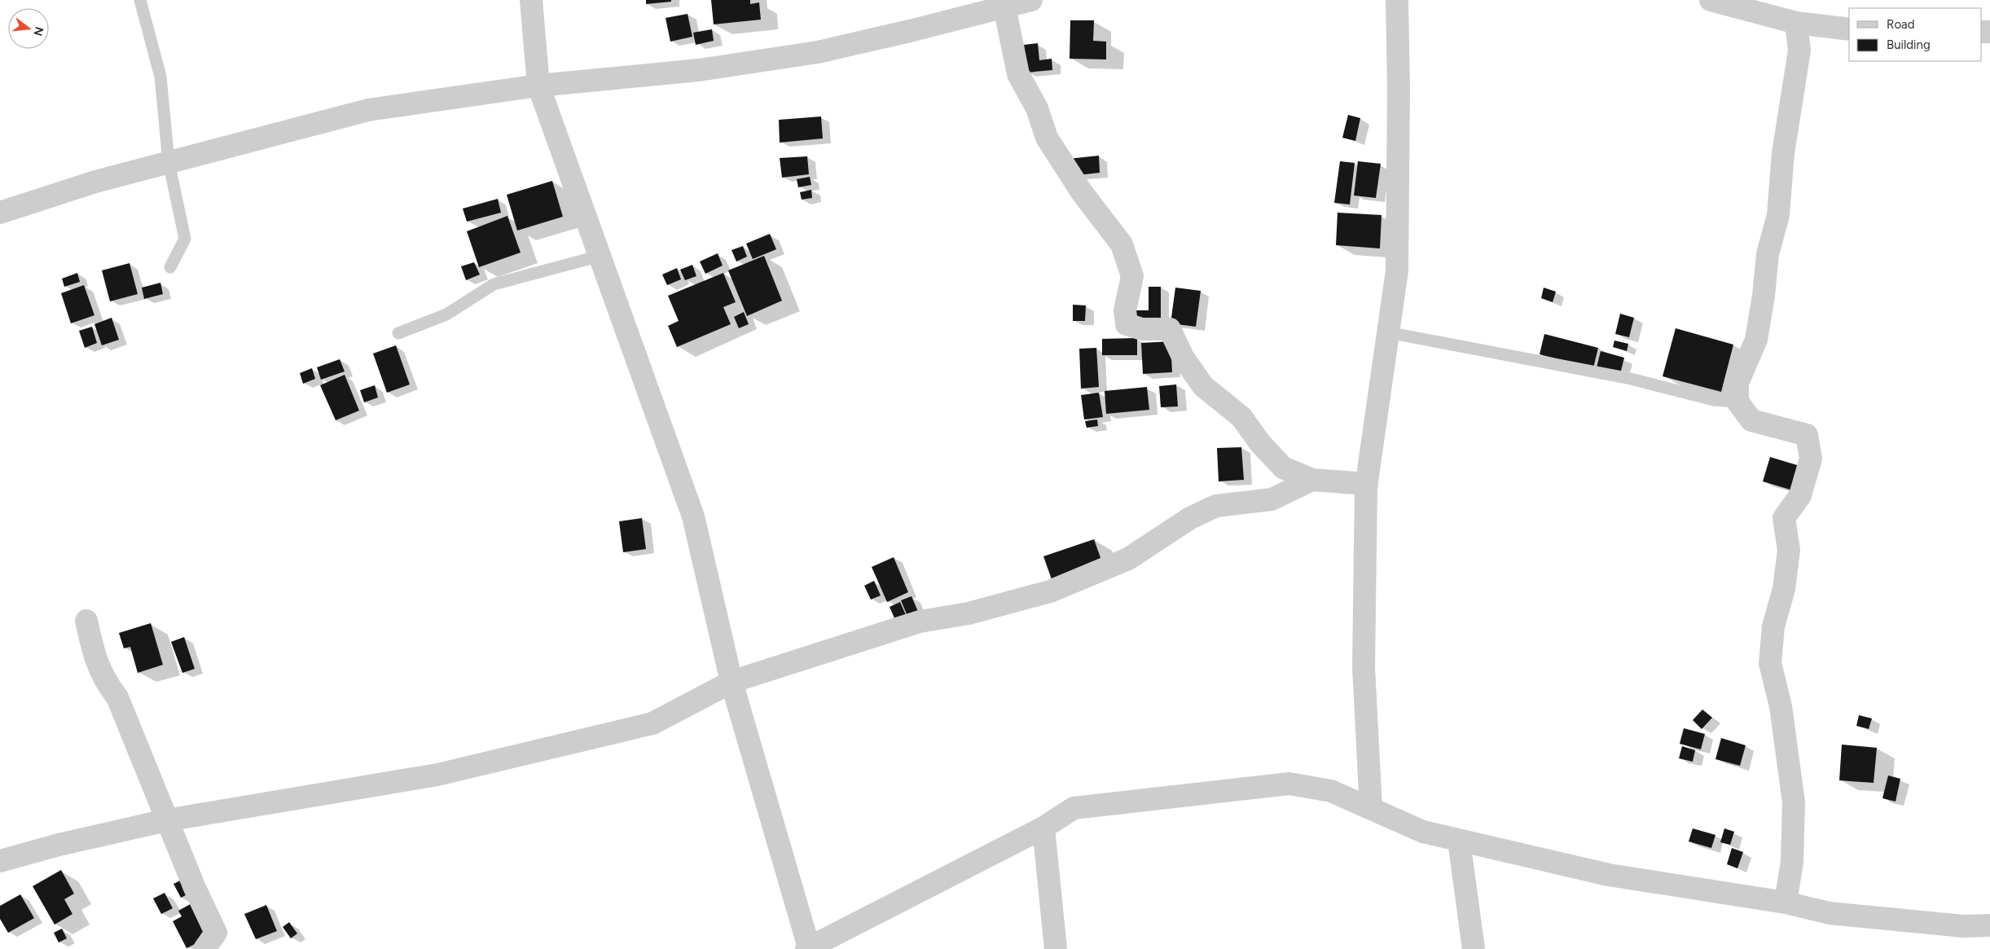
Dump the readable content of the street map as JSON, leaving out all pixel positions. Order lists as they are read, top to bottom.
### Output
{
  "legend": ["Road", "Building"],
  "north": "right"
}
